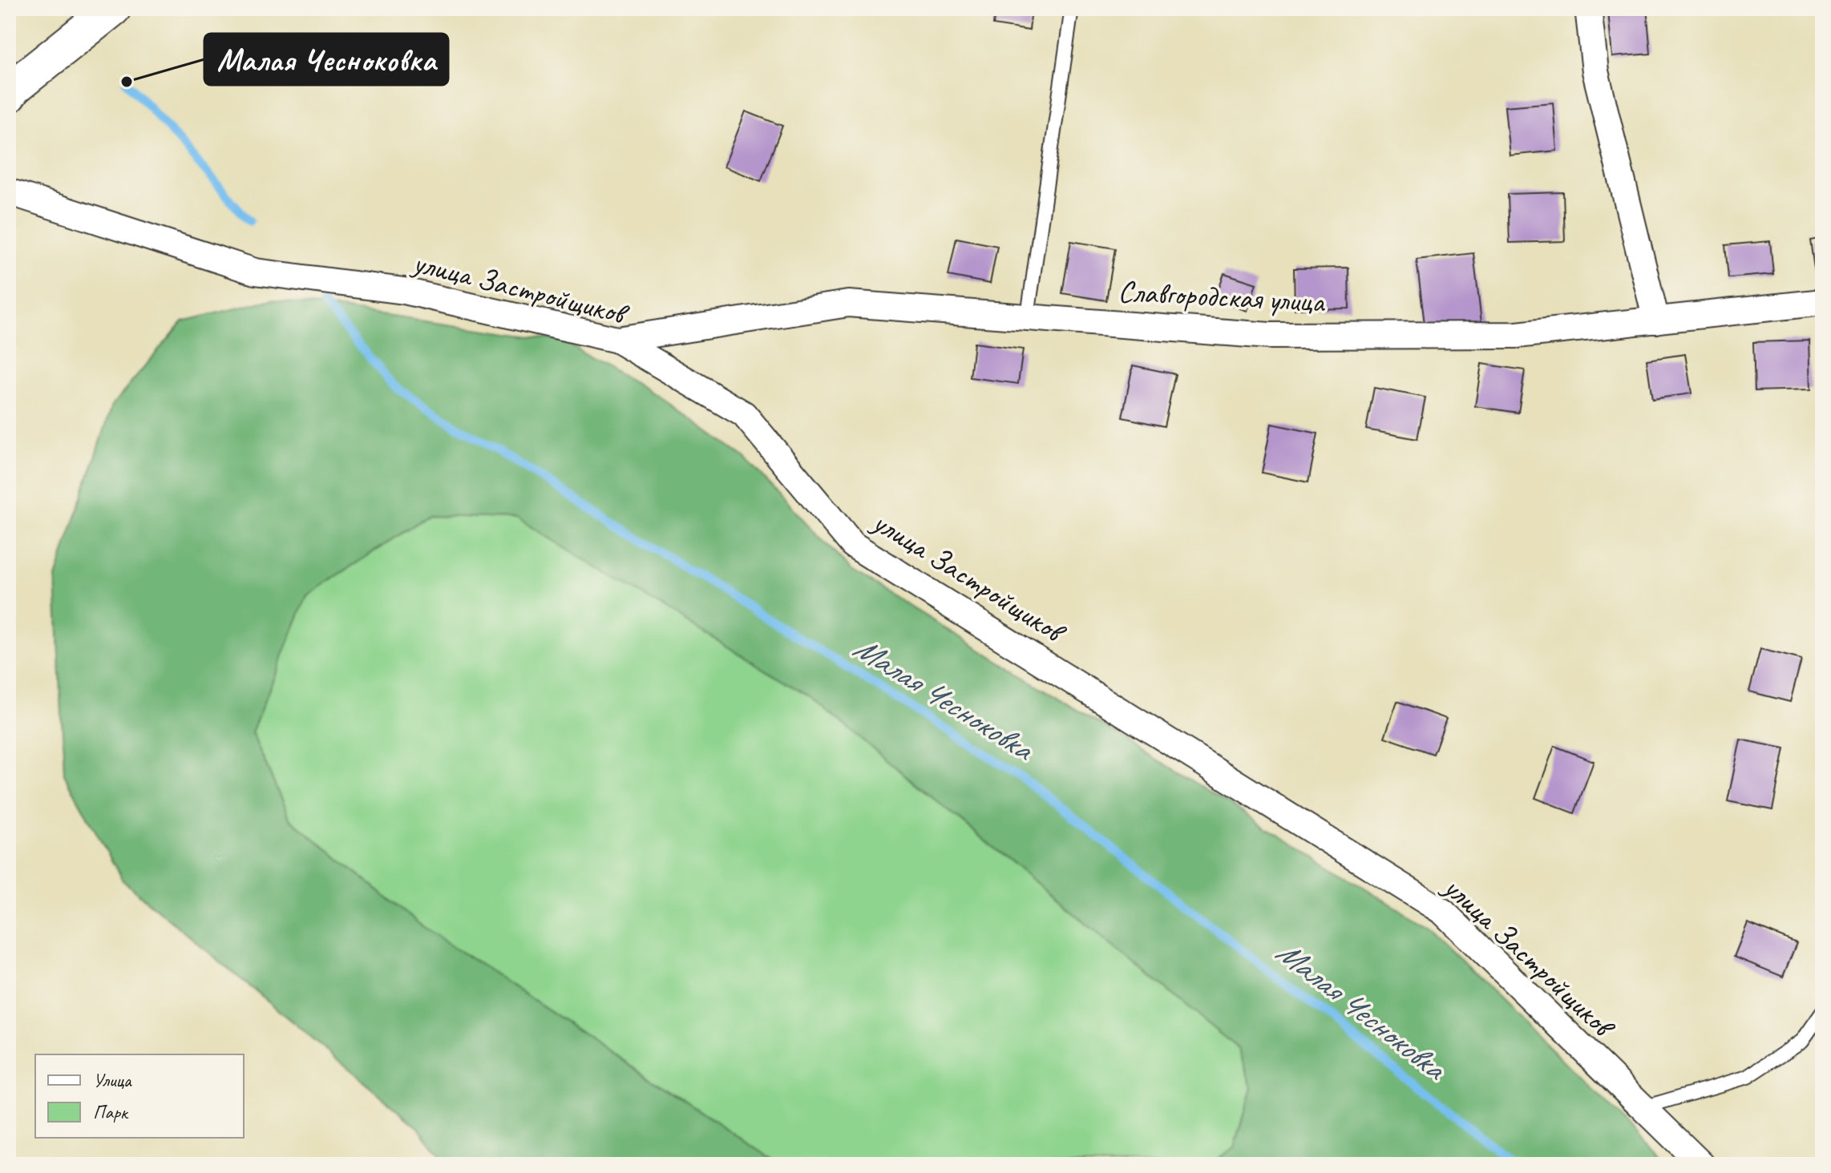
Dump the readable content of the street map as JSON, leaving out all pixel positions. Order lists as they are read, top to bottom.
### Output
{
  "streets": {
    "street": ["улица Застройщиков", "Славгородская улица"]
  },
  "crossings": [
    ["улица Застройщиков", "Славгородская улица"]
  ],
  "water": ["Малая Чесноковка"],
  "places": ["Малая Чесноковка"],
  "legend": ["Улица", "Парк"]
}
